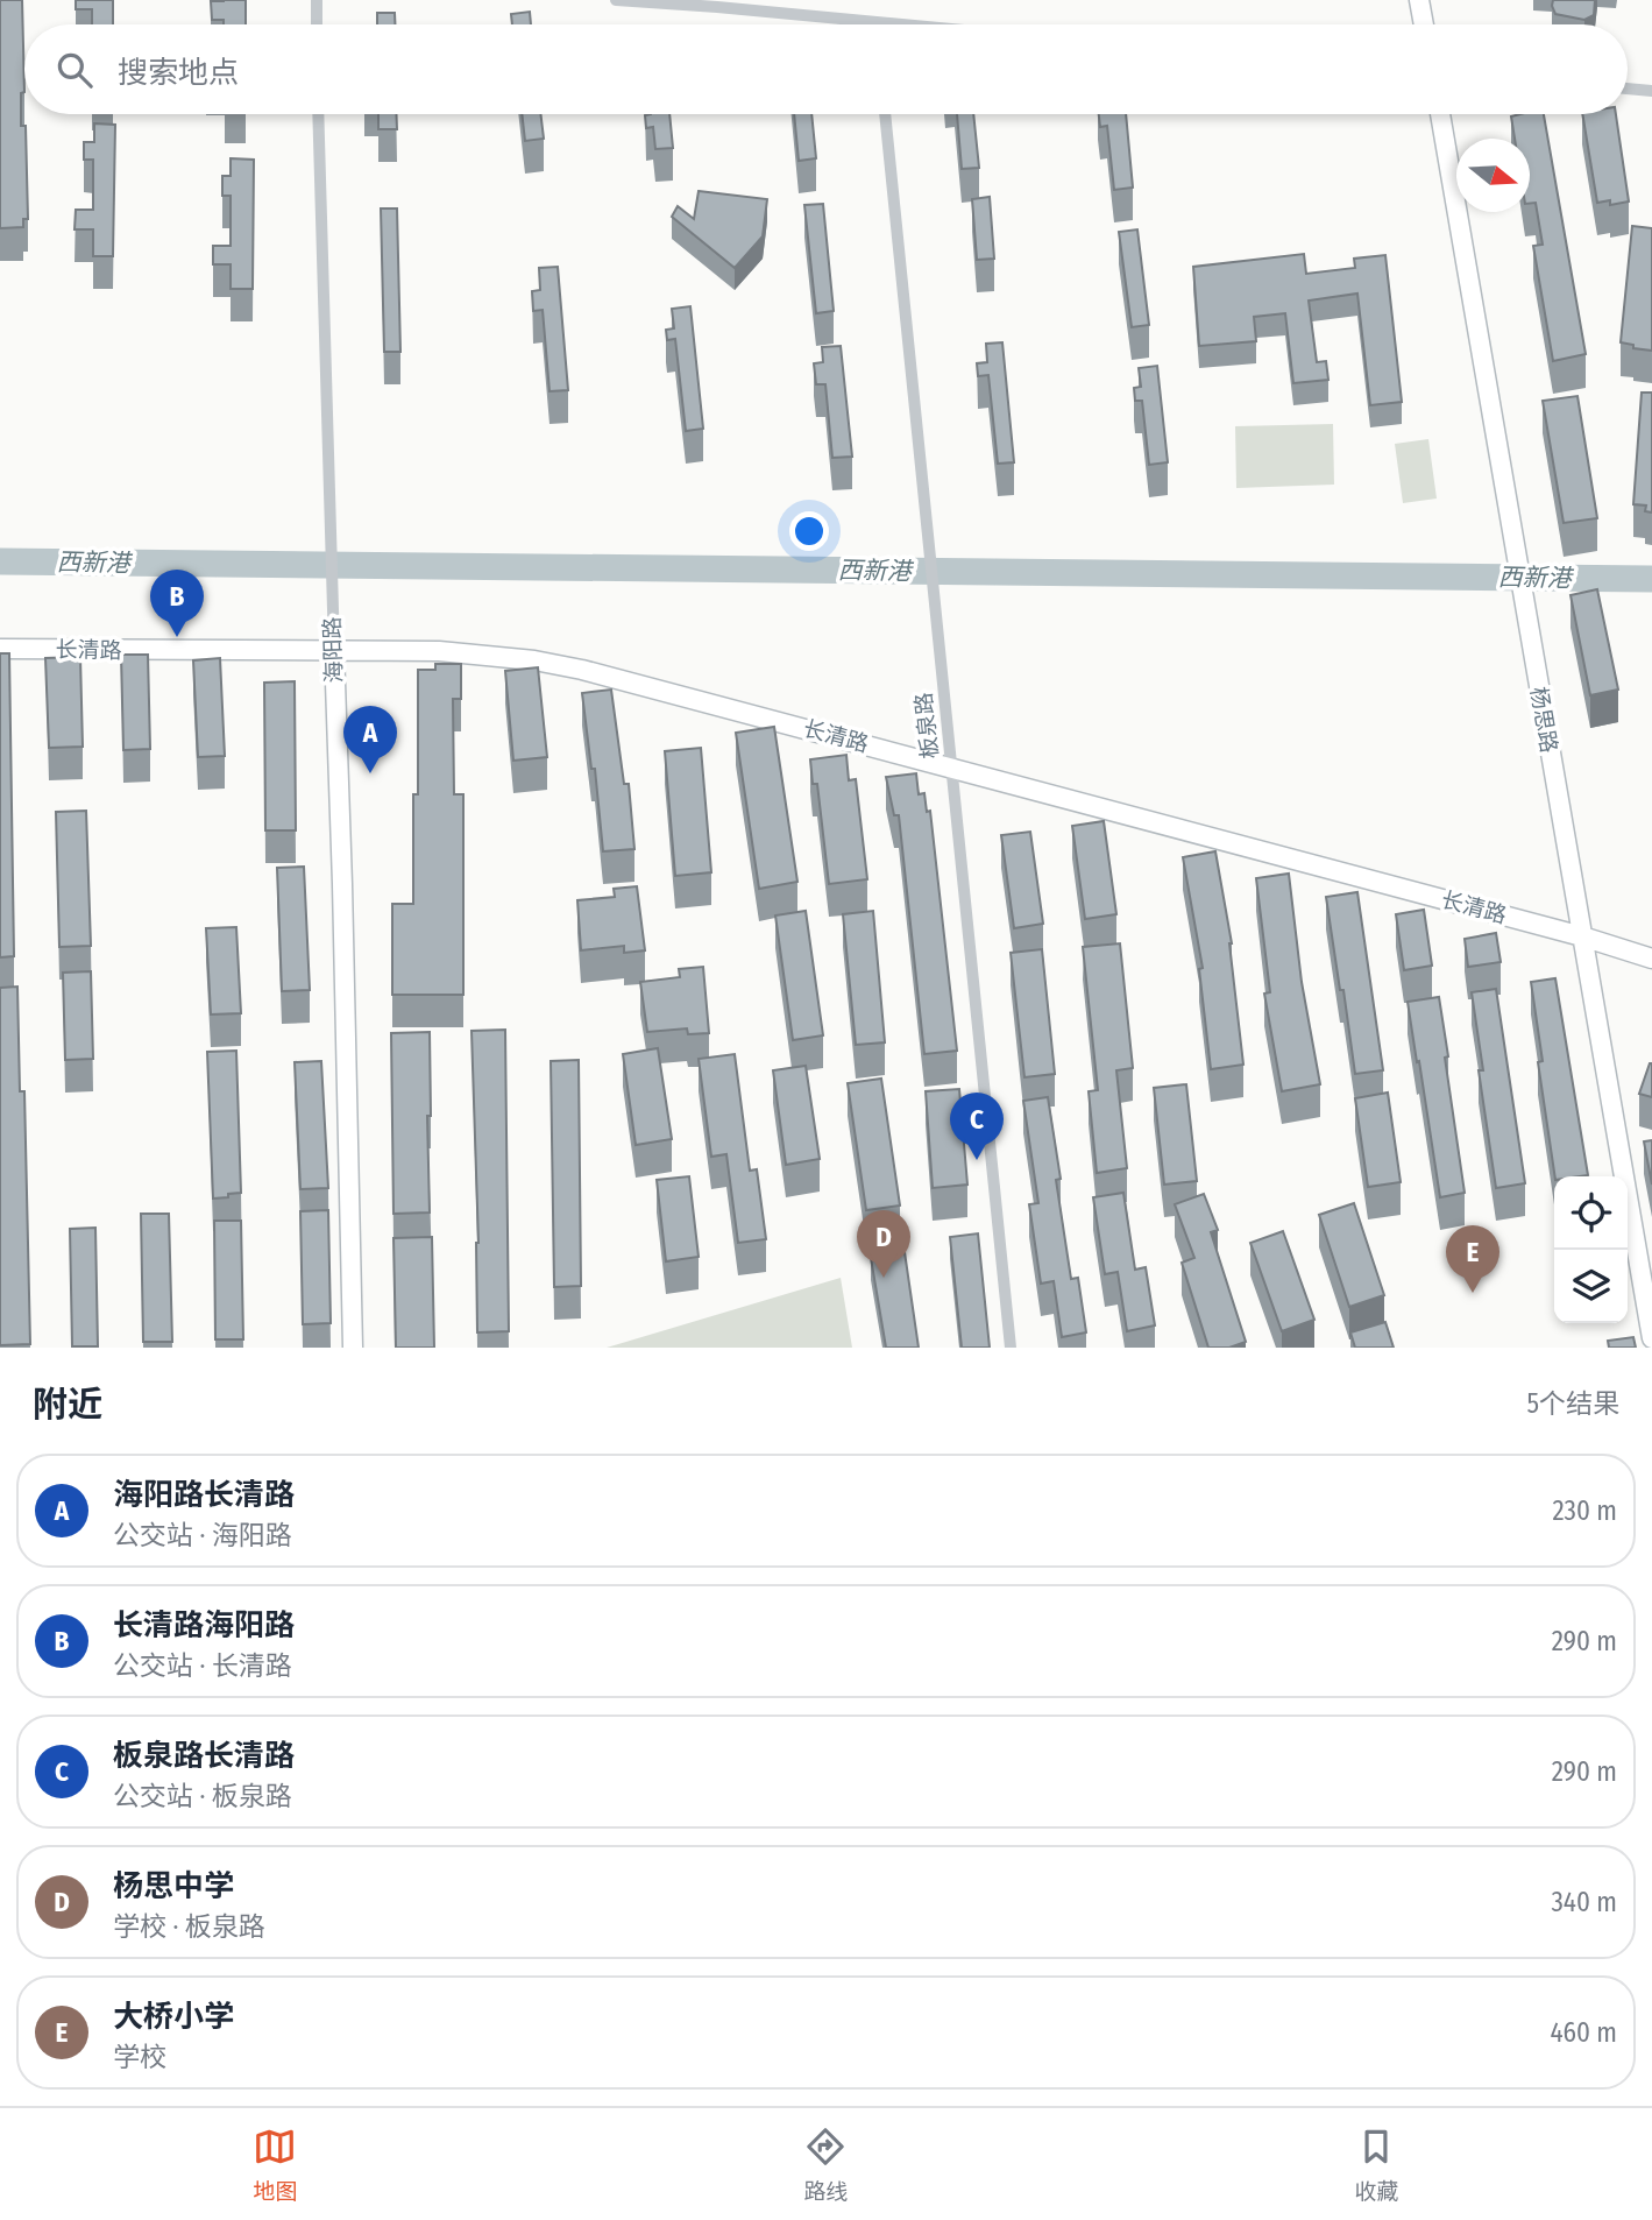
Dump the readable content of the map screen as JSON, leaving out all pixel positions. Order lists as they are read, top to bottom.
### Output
{
  "streets": {
    "street": [
      "长清路",
      "海阳路",
      "杨思路",
      "板泉路"
    ]
  },
  "crossings": [
    ["长清路", "海阳路"],
    ["长清路", "杨思路"],
    ["长清路", "板泉路"]
  ],
  "water": ["西新港"],
  "north": "right",
  "page": {
    "search": "搜索地点",
    "pins": [
      "B",
      "A",
      "C",
      "D",
      "E"
    ],
    "heading": ["附近", "5个结果"],
    "list": [
      {
        "mark": "A",
        "name": "海阳路长清路",
        "note": "公交站 · 海阳路",
        "value": "230 m"
      },
      {
        "mark": "B",
        "name": "长清路海阳路",
        "note": "公交站 · 长清路",
        "value": "290 m"
      },
      {
        "mark": "C",
        "name": "板泉路长清路",
        "note": "公交站 · 板泉路",
        "value": "290 m"
      },
      {
        "mark": "D",
        "name": "杨思中学",
        "note": "学校 · 板泉路",
        "value": "340 m"
      },
      {
        "mark": "E",
        "name": "大桥小学",
        "note": "学校",
        "value": "460 m"
      }
    ],
    "nav": ["地图", "路线", "收藏"]
  }
}
